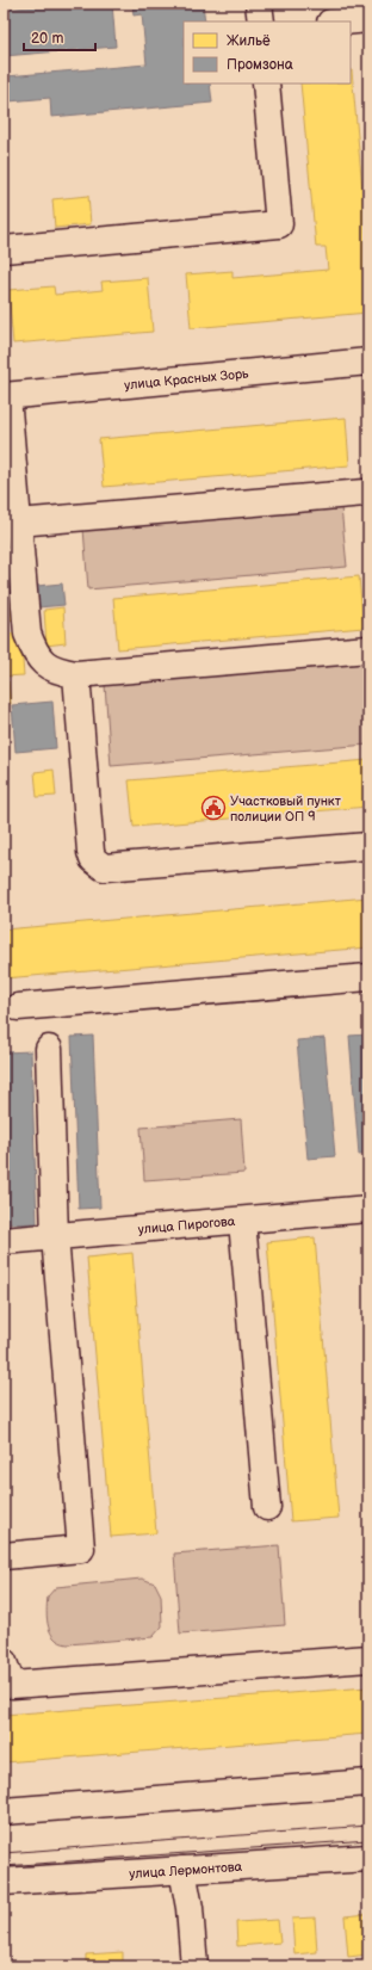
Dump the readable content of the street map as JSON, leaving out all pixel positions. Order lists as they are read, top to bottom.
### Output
{
  "streets": {
    "street": ["улица Красных Зорь", "улица Пирогова", "улица Лермонтова"]
  },
  "places": {
    "public building": ["Участковый пункт полиции ОП 9"]
  },
  "legend": ["Жильё", "Промзона"],
  "scale_bar": "20 m"
}
